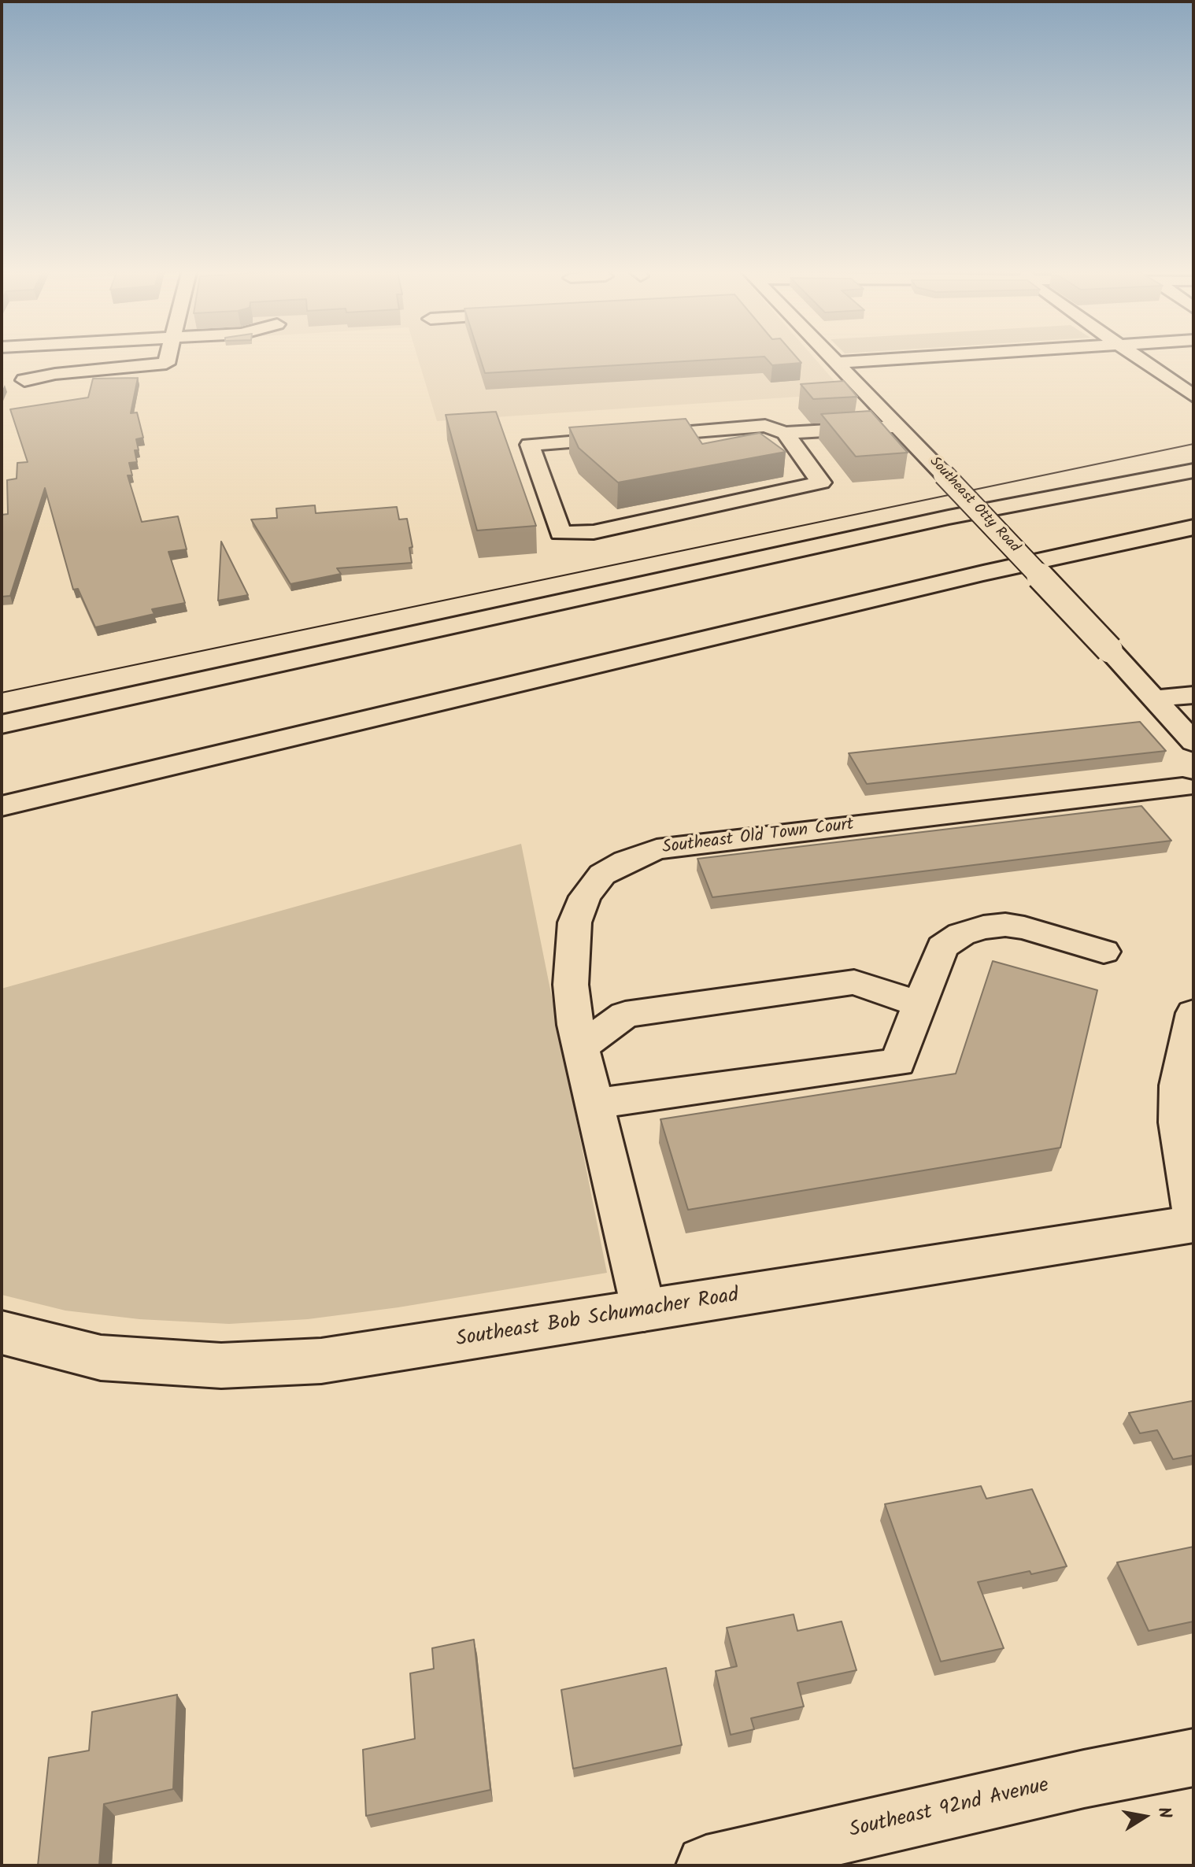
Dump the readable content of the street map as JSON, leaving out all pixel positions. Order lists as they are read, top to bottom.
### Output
{
  "streets": {
    "main road": ["Southeast Bob Schumacher Road"],
    "street": ["Southeast Otty Road", "Southeast Old Town Court", "Southeast 92nd Avenue"]
  },
  "crossings": [
    ["Southeast Old Town Court", "Southeast Bob Schumacher Road"]
  ],
  "north": "right"
}
